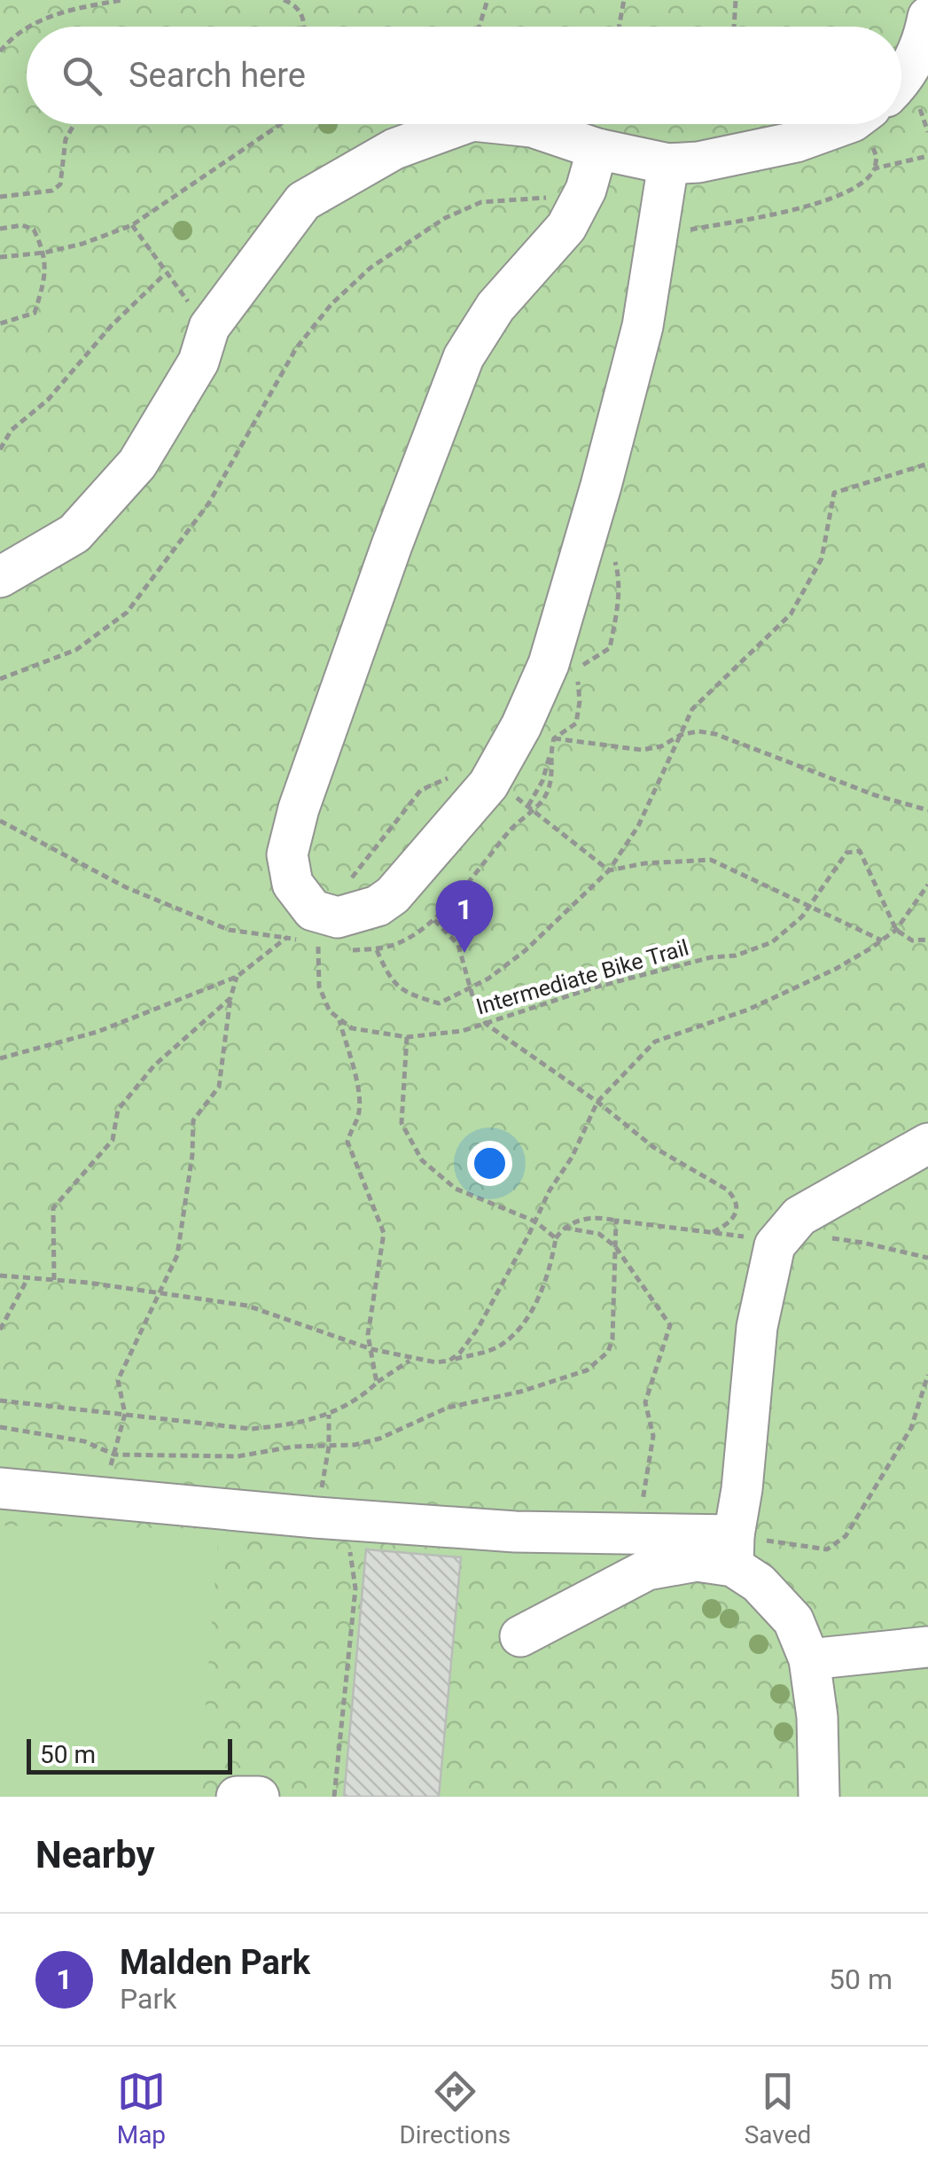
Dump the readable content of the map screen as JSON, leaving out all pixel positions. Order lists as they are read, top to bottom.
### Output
{
  "streets": {
    "path": ["Intermediate Bike Trail"]
  },
  "scale_bar": "50 m",
  "page": {
    "search": "Search here",
    "pins": "1",
    "scale": "50 m",
    "heading": "Nearby",
    "list": [
      {
        "mark": "1",
        "name": "Malden Park",
        "note": "Park",
        "value": "50 m"
      }
    ],
    "nav": ["Map", "Directions", "Saved"]
  }
}
